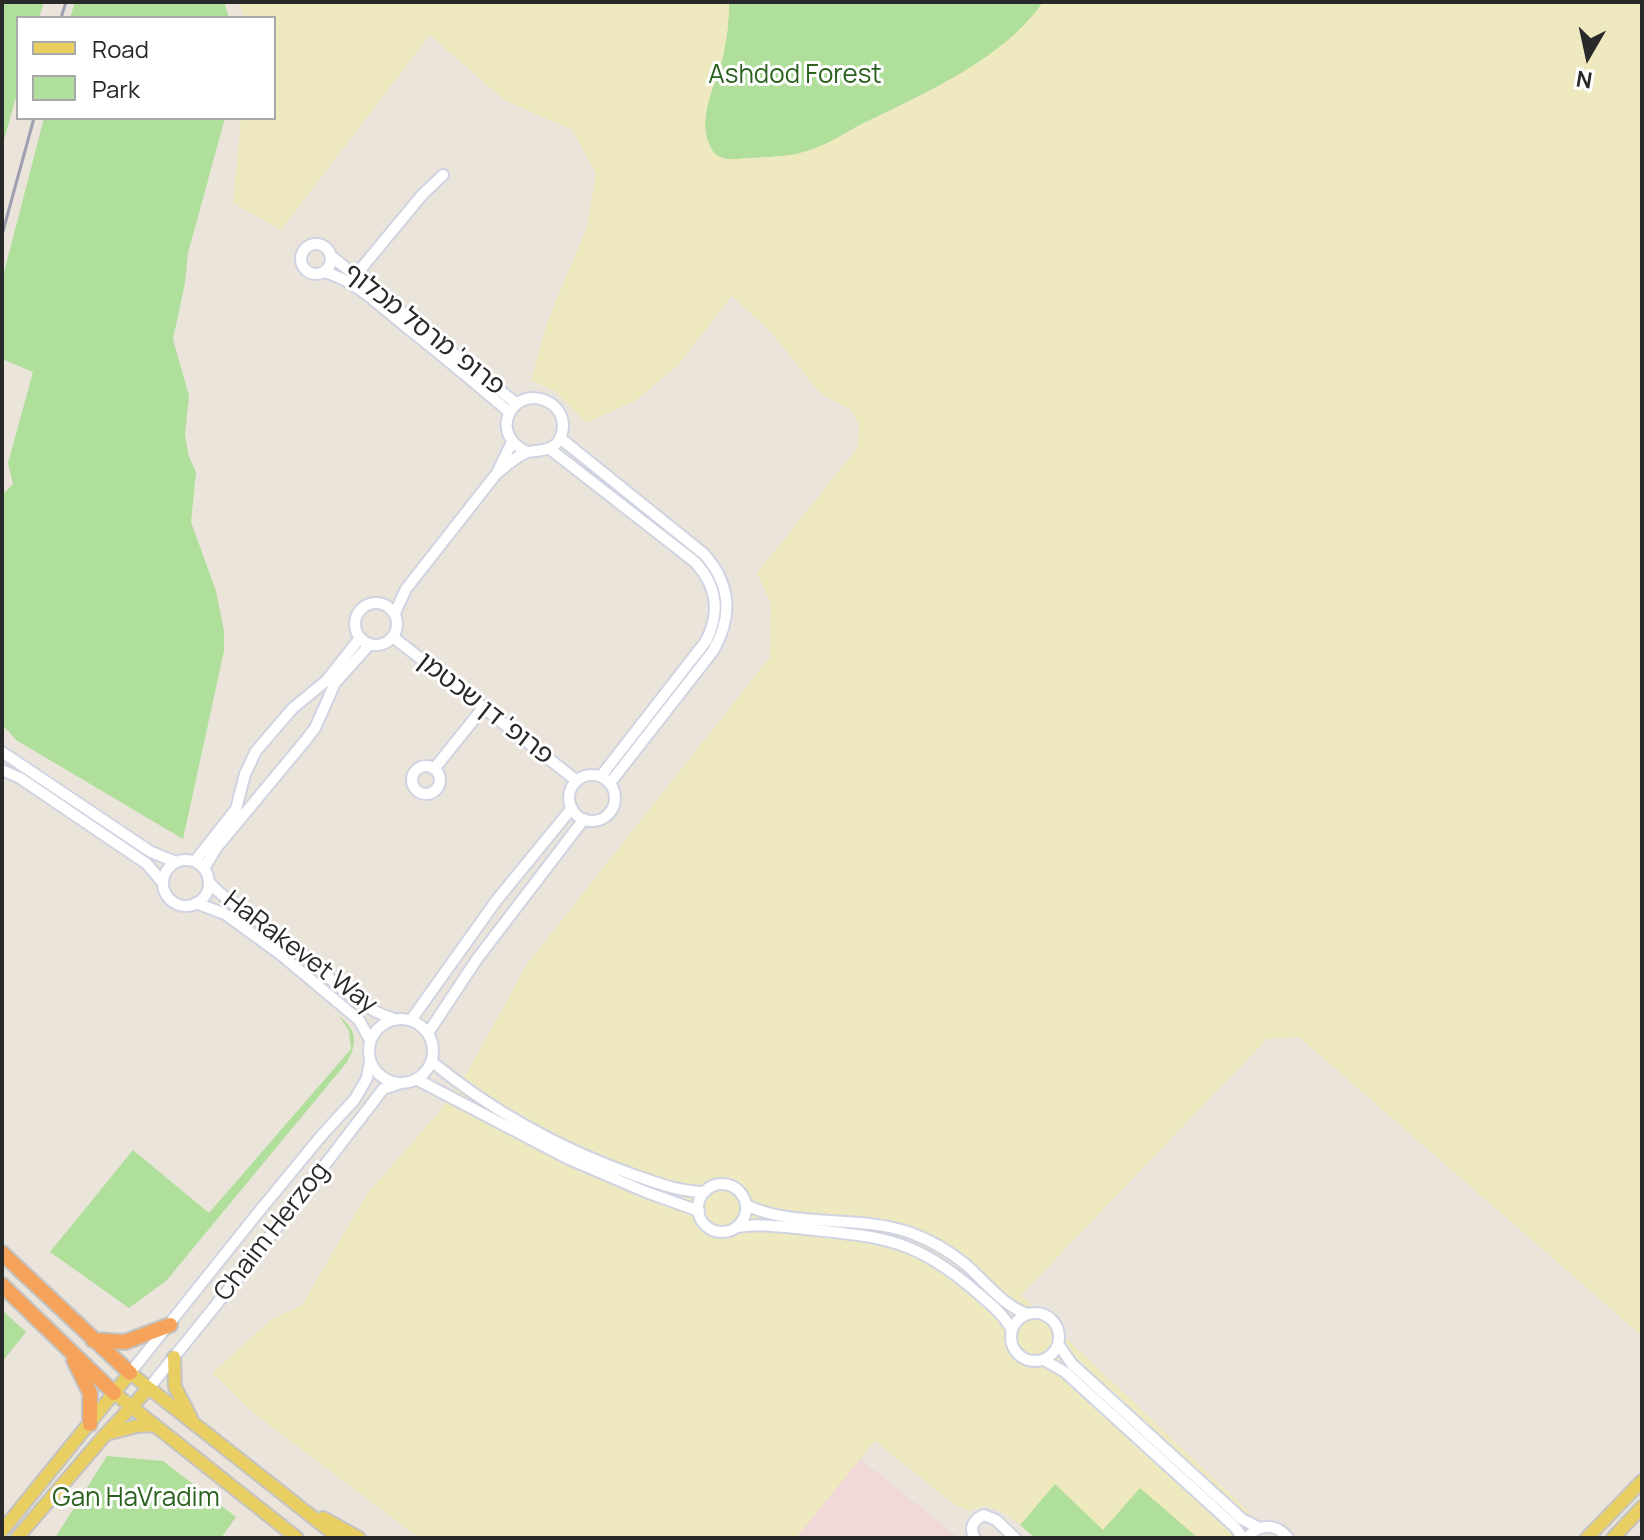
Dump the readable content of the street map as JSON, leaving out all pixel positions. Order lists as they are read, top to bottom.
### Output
{
  "streets": {
    "street": [
      "פרופ' מרסל מכלוף",
      "פרופ' דן שכטמן",
      "HaRakevet Way",
      "Chaim Herzog"
    ]
  },
  "crossings": [
    ["HaRakevet Way", "Chaim Herzog"]
  ],
  "parks": ["Ashdod Forest", "Gan HaVradim"],
  "legend": ["Road", "Park"],
  "north": "bottom"
}
